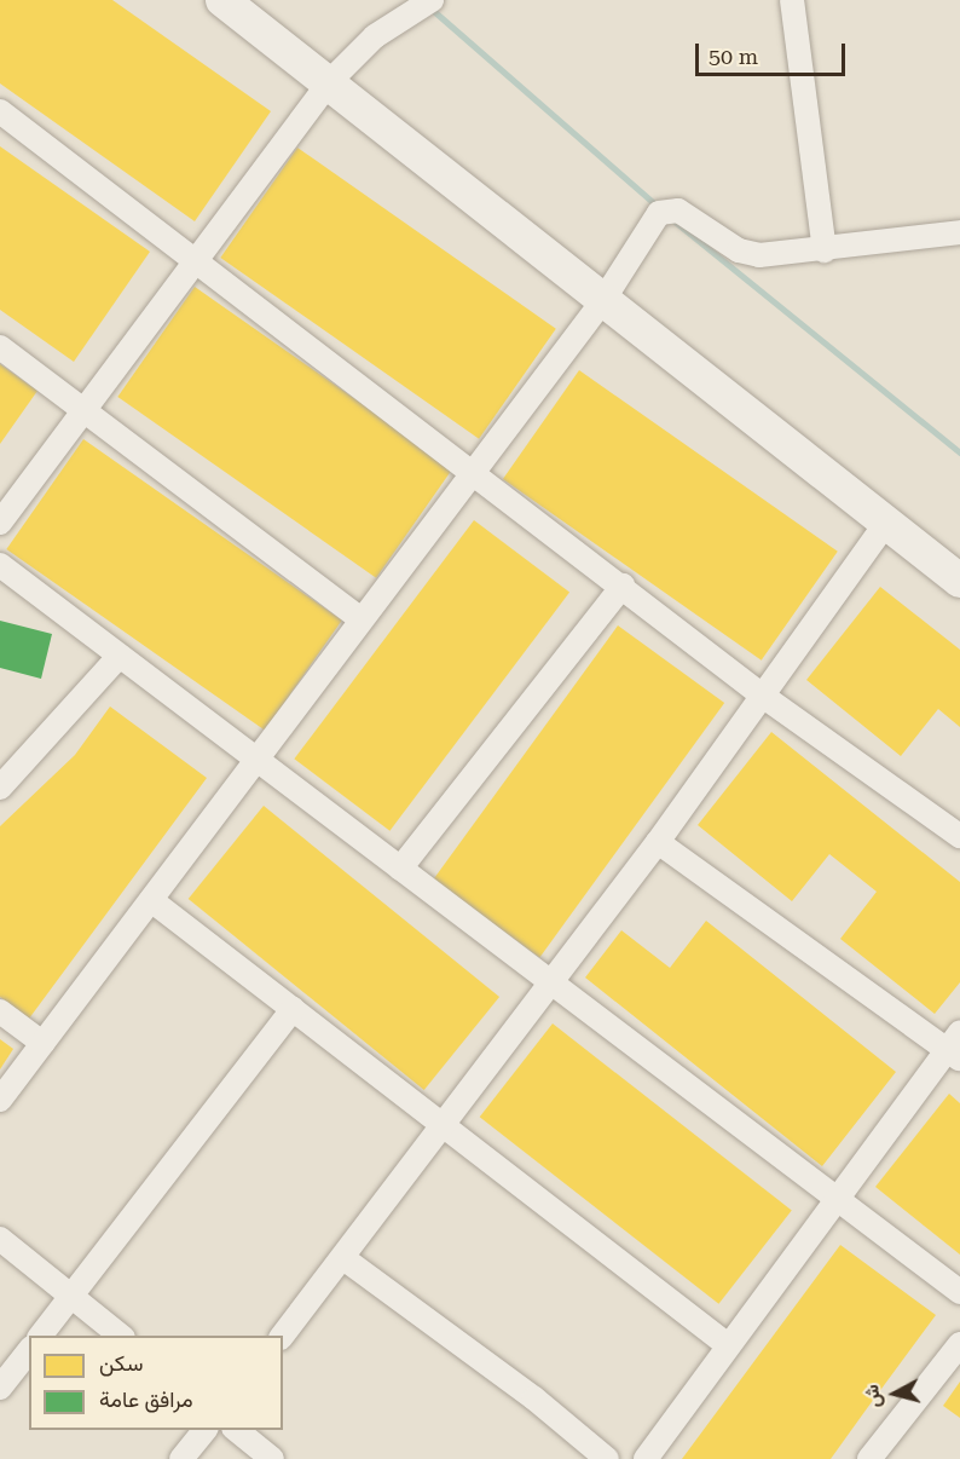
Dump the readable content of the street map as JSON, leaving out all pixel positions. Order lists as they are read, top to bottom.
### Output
{
  "legend": ["سكن", "مرافق عامة"],
  "scale_bar": "50 m",
  "north": "left"
}
